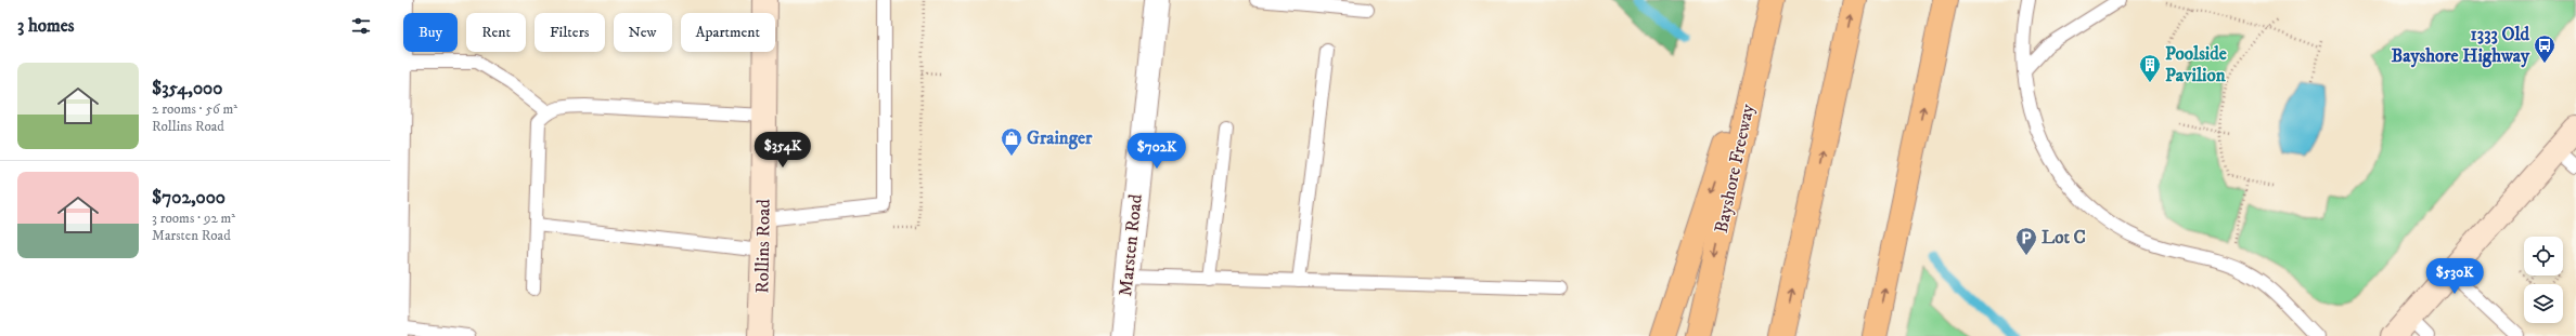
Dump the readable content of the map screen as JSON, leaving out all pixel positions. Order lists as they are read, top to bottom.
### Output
{
  "streets": {
    "highway": ["Bayshore Freeway"],
    "main road": ["Rollins Road"],
    "street": ["Marsten Road"]
  },
  "places": {
    "bus stop": ["1333 Old Bayshore Highway"],
    "building": ["Poolside Pavilion"],
    "shop": ["Grainger"],
    "parking": ["Lot C"]
  },
  "page": {
    "heading": "3 homes",
    "chip": [
      "Buy",
      "Rent",
      "Filters",
      "New",
      "Apartment"
    ],
    "list": [
      {
        "name": "$354,000",
        "note": "2 rooms · 56 m² · Rollins Road"
      },
      {
        "name": "$702,000",
        "note": "3 rooms · 92 m² · Marsten Road"
      }
    ],
    "price": ["$354K", "$702K", "$530K"]
  }
}
